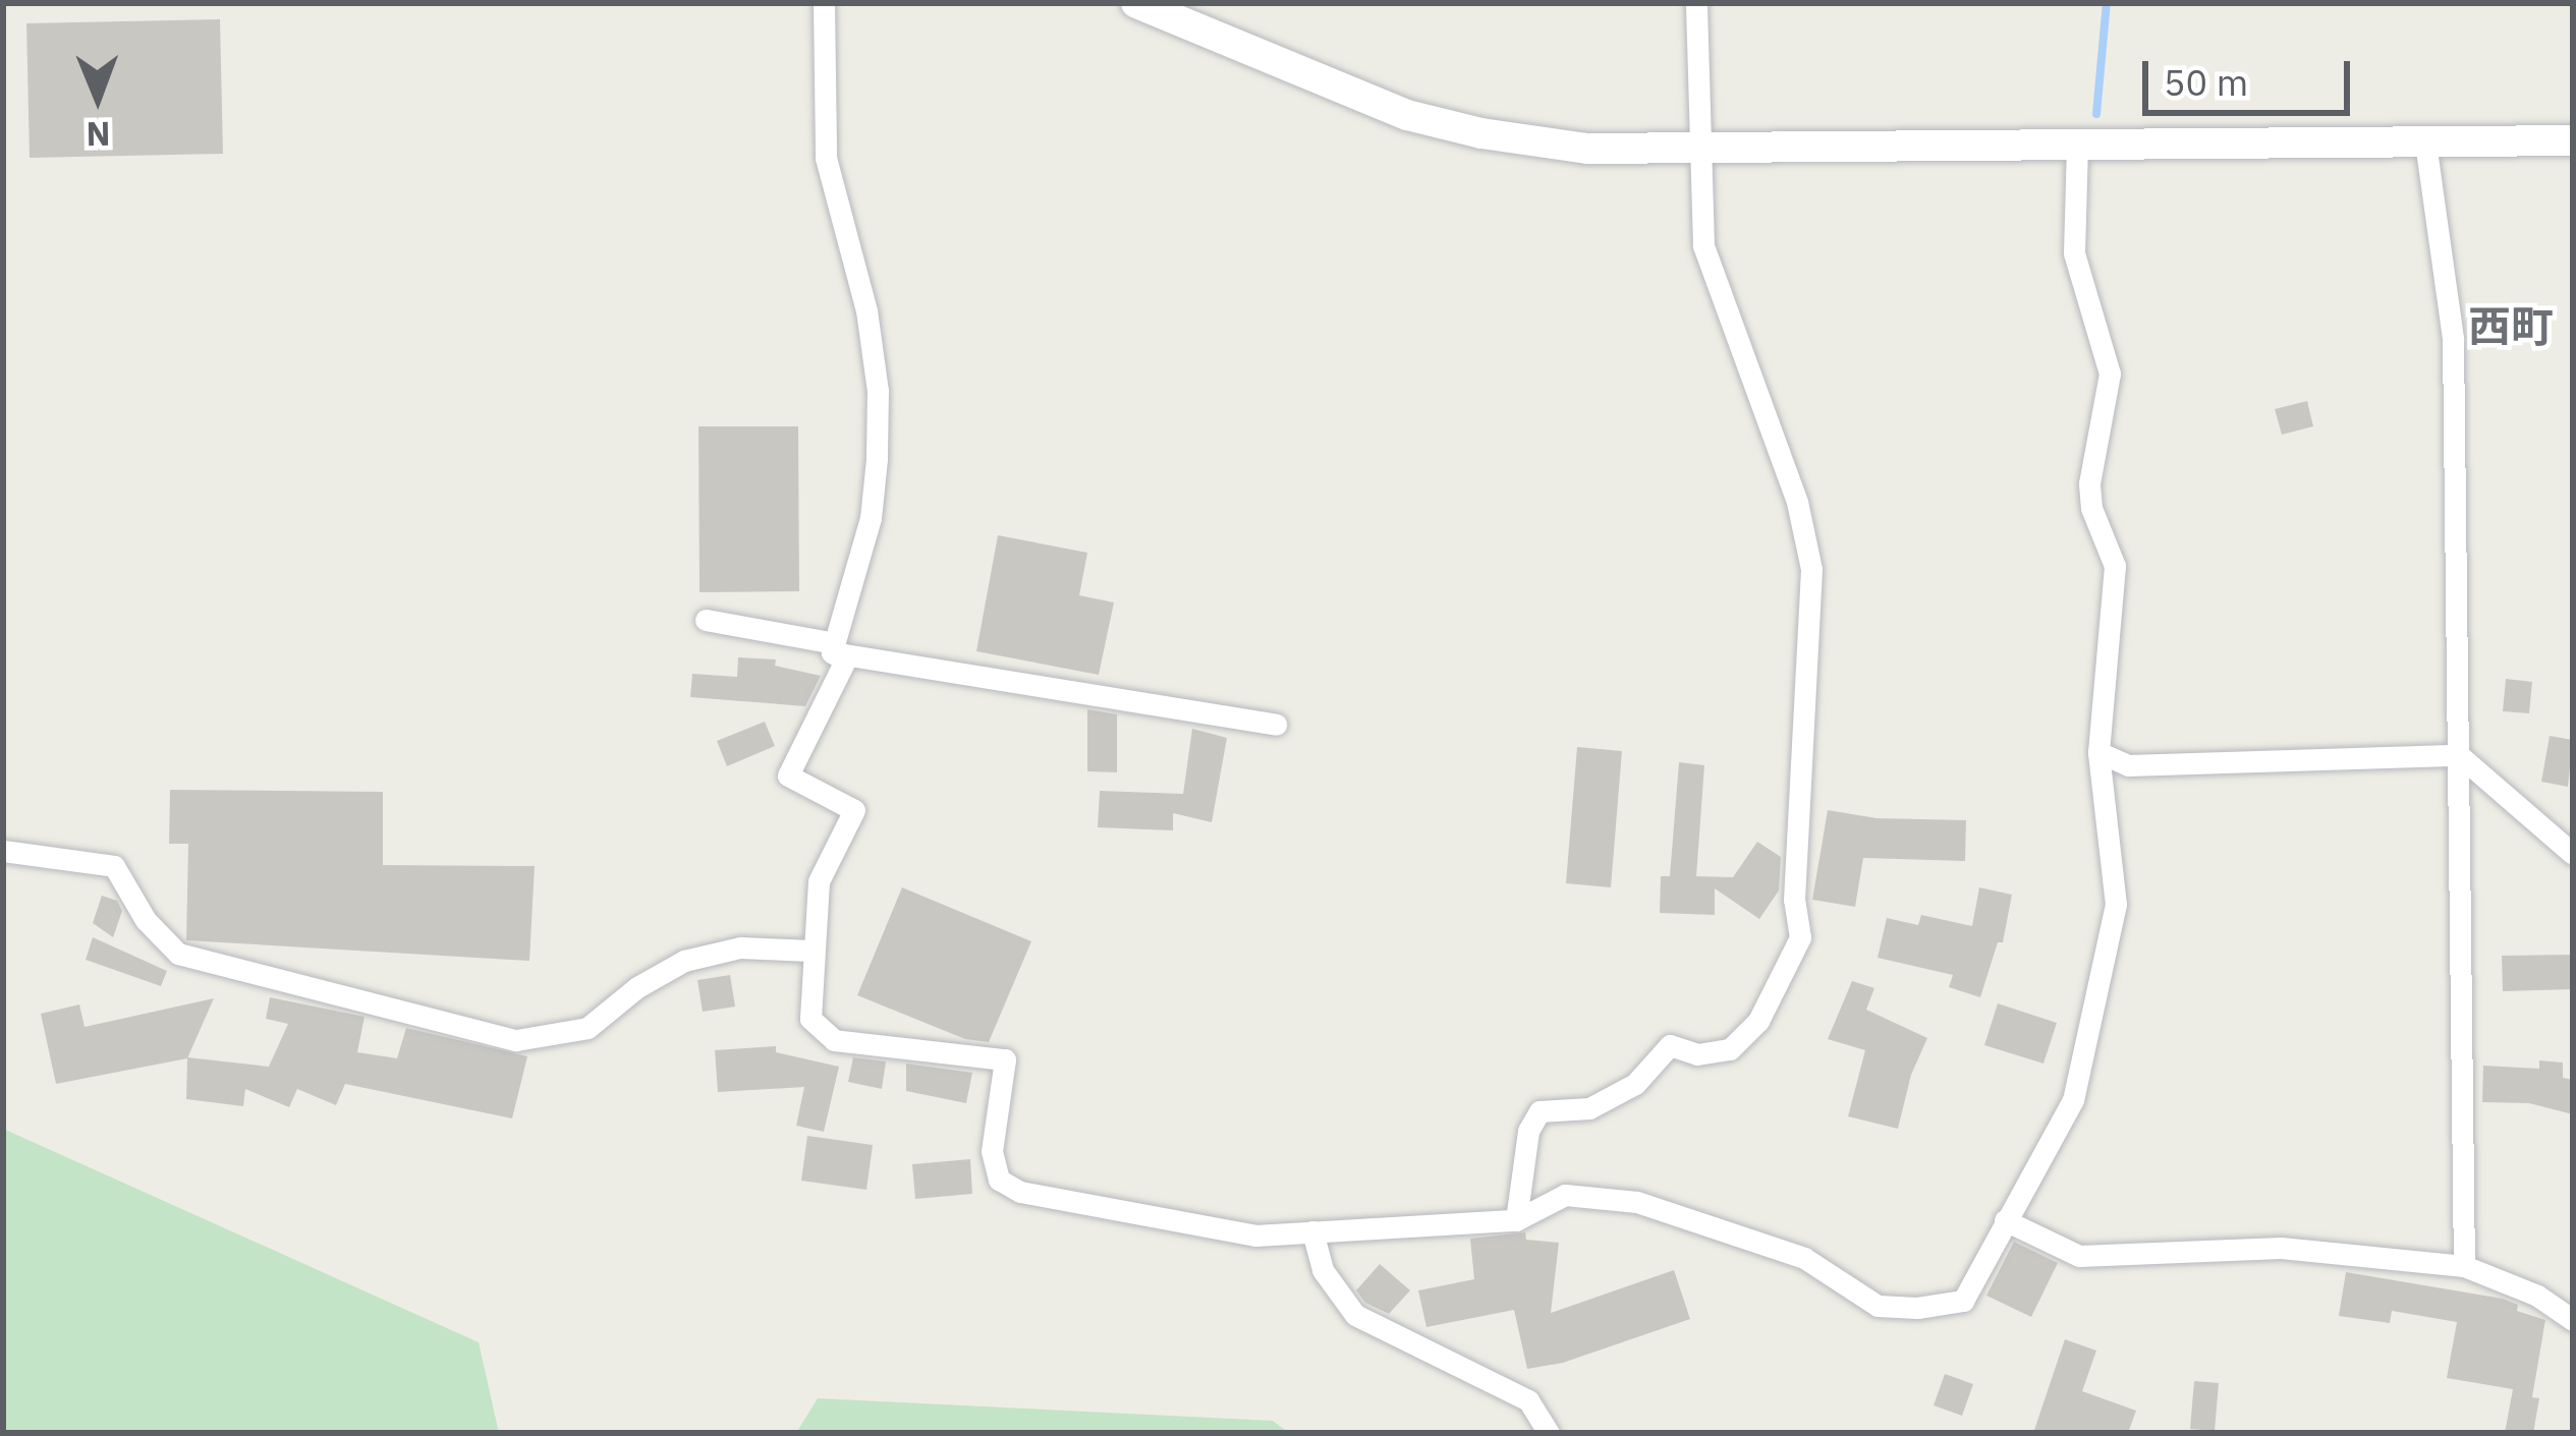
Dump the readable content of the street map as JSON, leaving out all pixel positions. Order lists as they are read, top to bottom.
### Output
{
  "districts": ["西町"],
  "scale_bar": "50 m",
  "north": "bottom"
}
